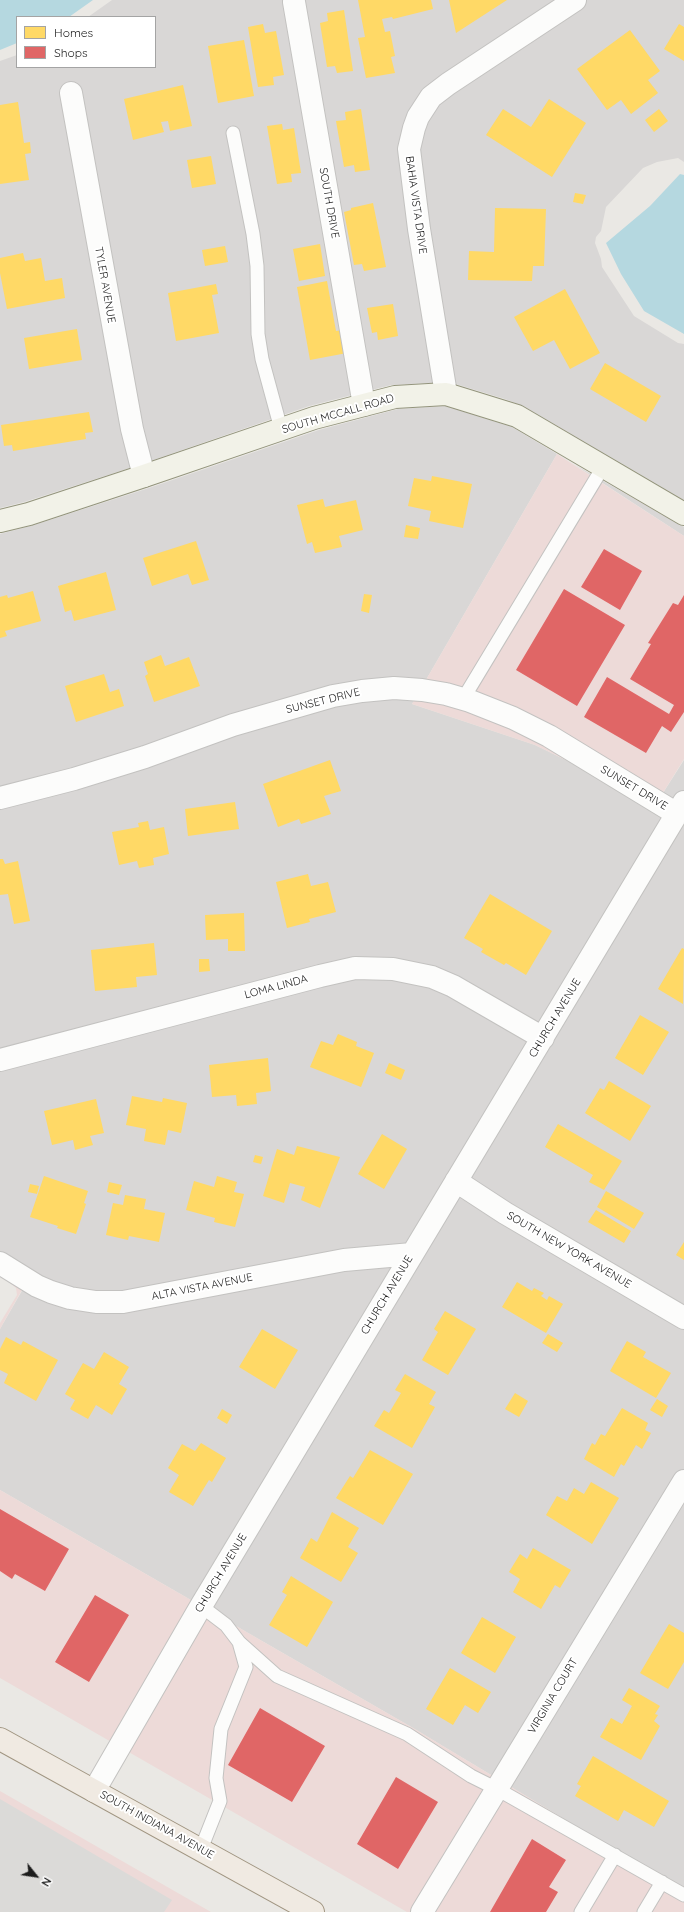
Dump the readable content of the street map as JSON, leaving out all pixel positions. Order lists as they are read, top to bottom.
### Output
{
  "streets": {
    "main road": ["SOUTH INDIANA AVENUE"],
    "street": [
      "SOUTH DRIVE",
      "BAHIA VISTA DRIVE",
      "TYLER AVENUE",
      "SOUTH MCCALL ROAD",
      "SUNSET DRIVE",
      "LOMA LINDA",
      "CHURCH AVENUE",
      "SOUTH NEW YORK AVENUE",
      "ALTA VISTA AVENUE",
      "VIRGINIA COURT"
    ]
  },
  "crossings": [
    ["SOUTH DRIVE", "SOUTH MCCALL ROAD"],
    ["BAHIA VISTA DRIVE", "SOUTH MCCALL ROAD"],
    ["TYLER AVENUE", "SOUTH MCCALL ROAD"],
    ["SUNSET DRIVE", "CHURCH AVENUE"],
    ["LOMA LINDA", "CHURCH AVENUE"],
    ["CHURCH AVENUE", "SOUTH NEW YORK AVENUE"],
    ["CHURCH AVENUE", "ALTA VISTA AVENUE"],
    ["CHURCH AVENUE", "SOUTH INDIANA AVENUE"]
  ],
  "legend": ["Homes", "Shops"],
  "north": "bottom right"
}
